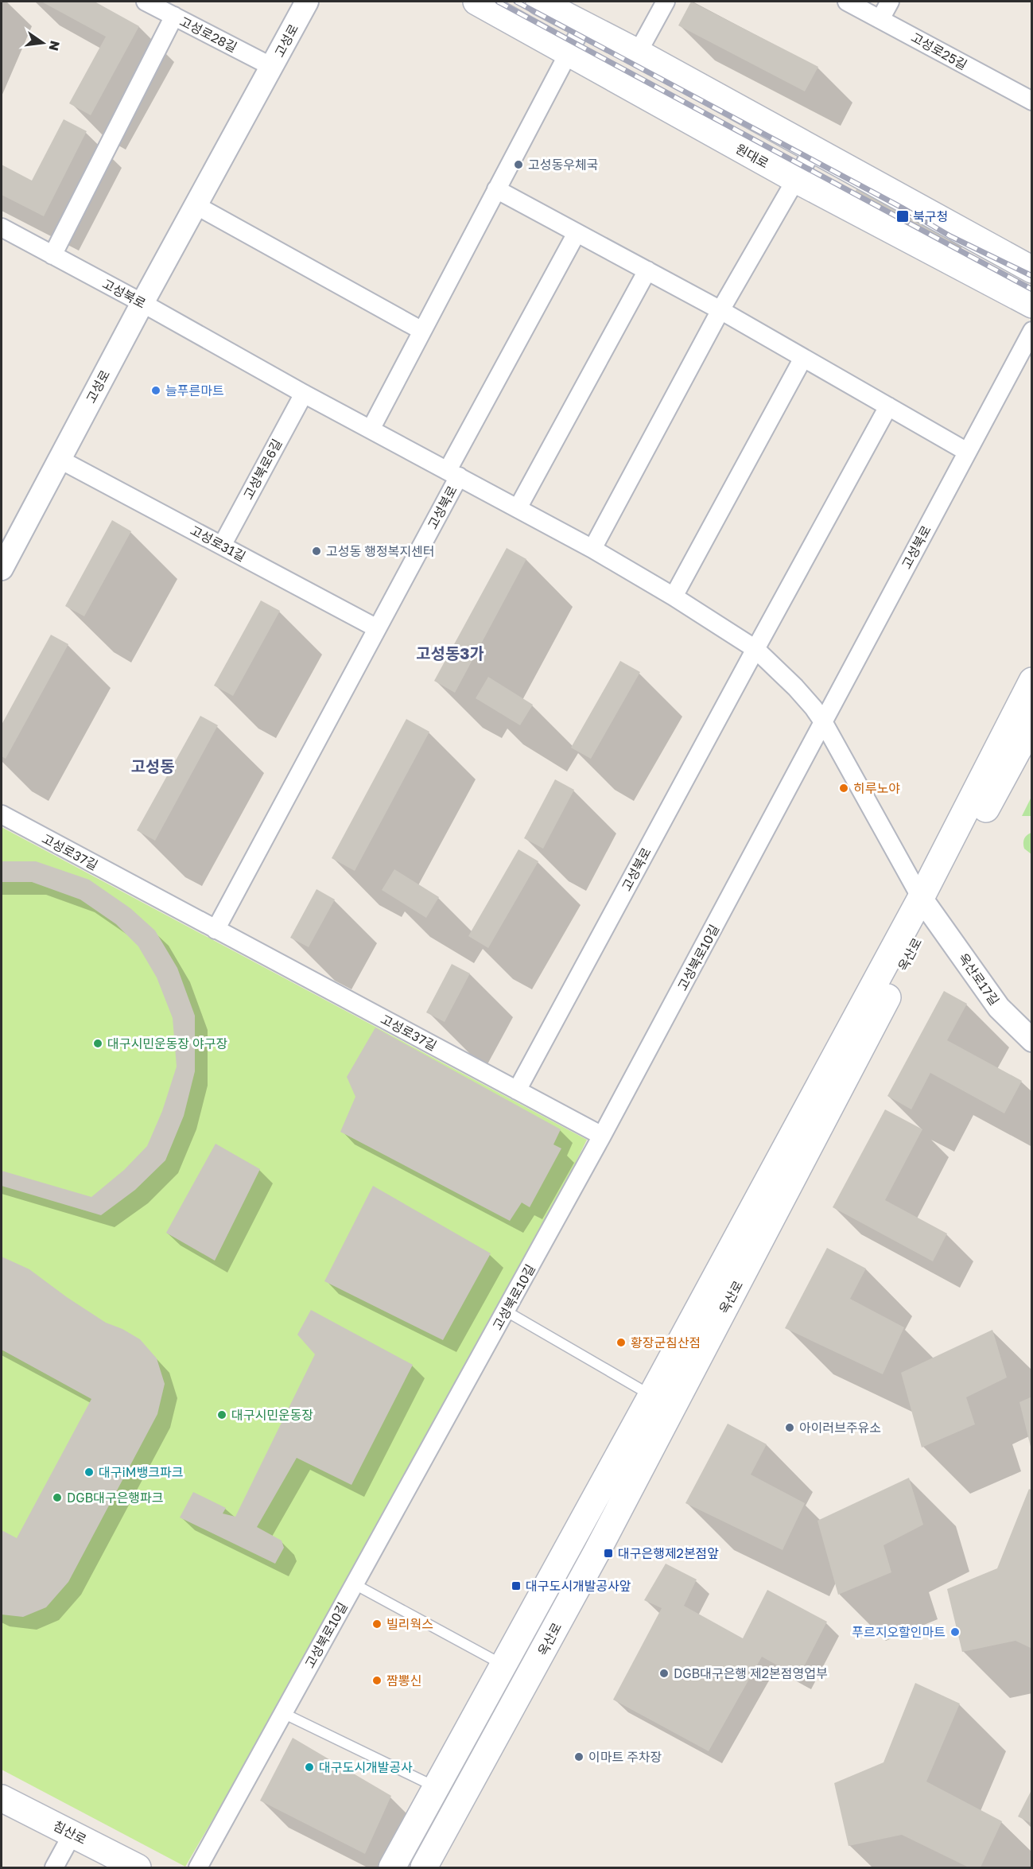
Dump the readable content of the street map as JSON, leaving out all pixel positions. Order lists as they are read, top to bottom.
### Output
{
  "streets": {
    "main road": ["원대로", "옥산로", "침산로"],
    "street": [
      "고성로28길",
      "고성로",
      "고성로25길",
      "고성북로",
      "고성북로6길",
      "고성로31길",
      "고성로37길",
      "고성북로10길",
      "옥산로17길"
    ]
  },
  "crossings": [
    ["고성로28길", "고성로"],
    ["고성로", "고성북로"],
    ["고성로", "고성로31길"],
    ["고성북로", "고성북로6길"],
    ["고성북로", "고성로31길"],
    ["고성북로", "고성로37길"],
    ["고성북로", "옥산로"],
    ["고성북로", "고성북로10길"],
    ["고성북로", "옥산로17길"],
    ["고성북로6길", "고성로31길"],
    ["고성로37길", "고성북로10길"],
    ["옥산로", "옥산로17길"]
  ],
  "districts": ["고성동3가", "고성동"],
  "places": {
    "other": [
      "고성동우체국",
      "늘푸른마트",
      "고성동 행정복지센터",
      "히루노야",
      "대구시민운동장 야구장",
      "황장군침산점",
      "대구시민운동장",
      "아이러브주유소",
      "대구iM뱅크파크",
      "DGB대구은행파크",
      "빌리웍스",
      "푸르지오할인마트",
      "DGB대구은행 제2본점영업부",
      "짬뽕신",
      "이마트 주차장",
      "대구도시개발공사"
    ],
    "transit": ["북구청", "대구은행제2본점앞", "대구도시개발공사앞"]
  },
  "north": "right"
}
